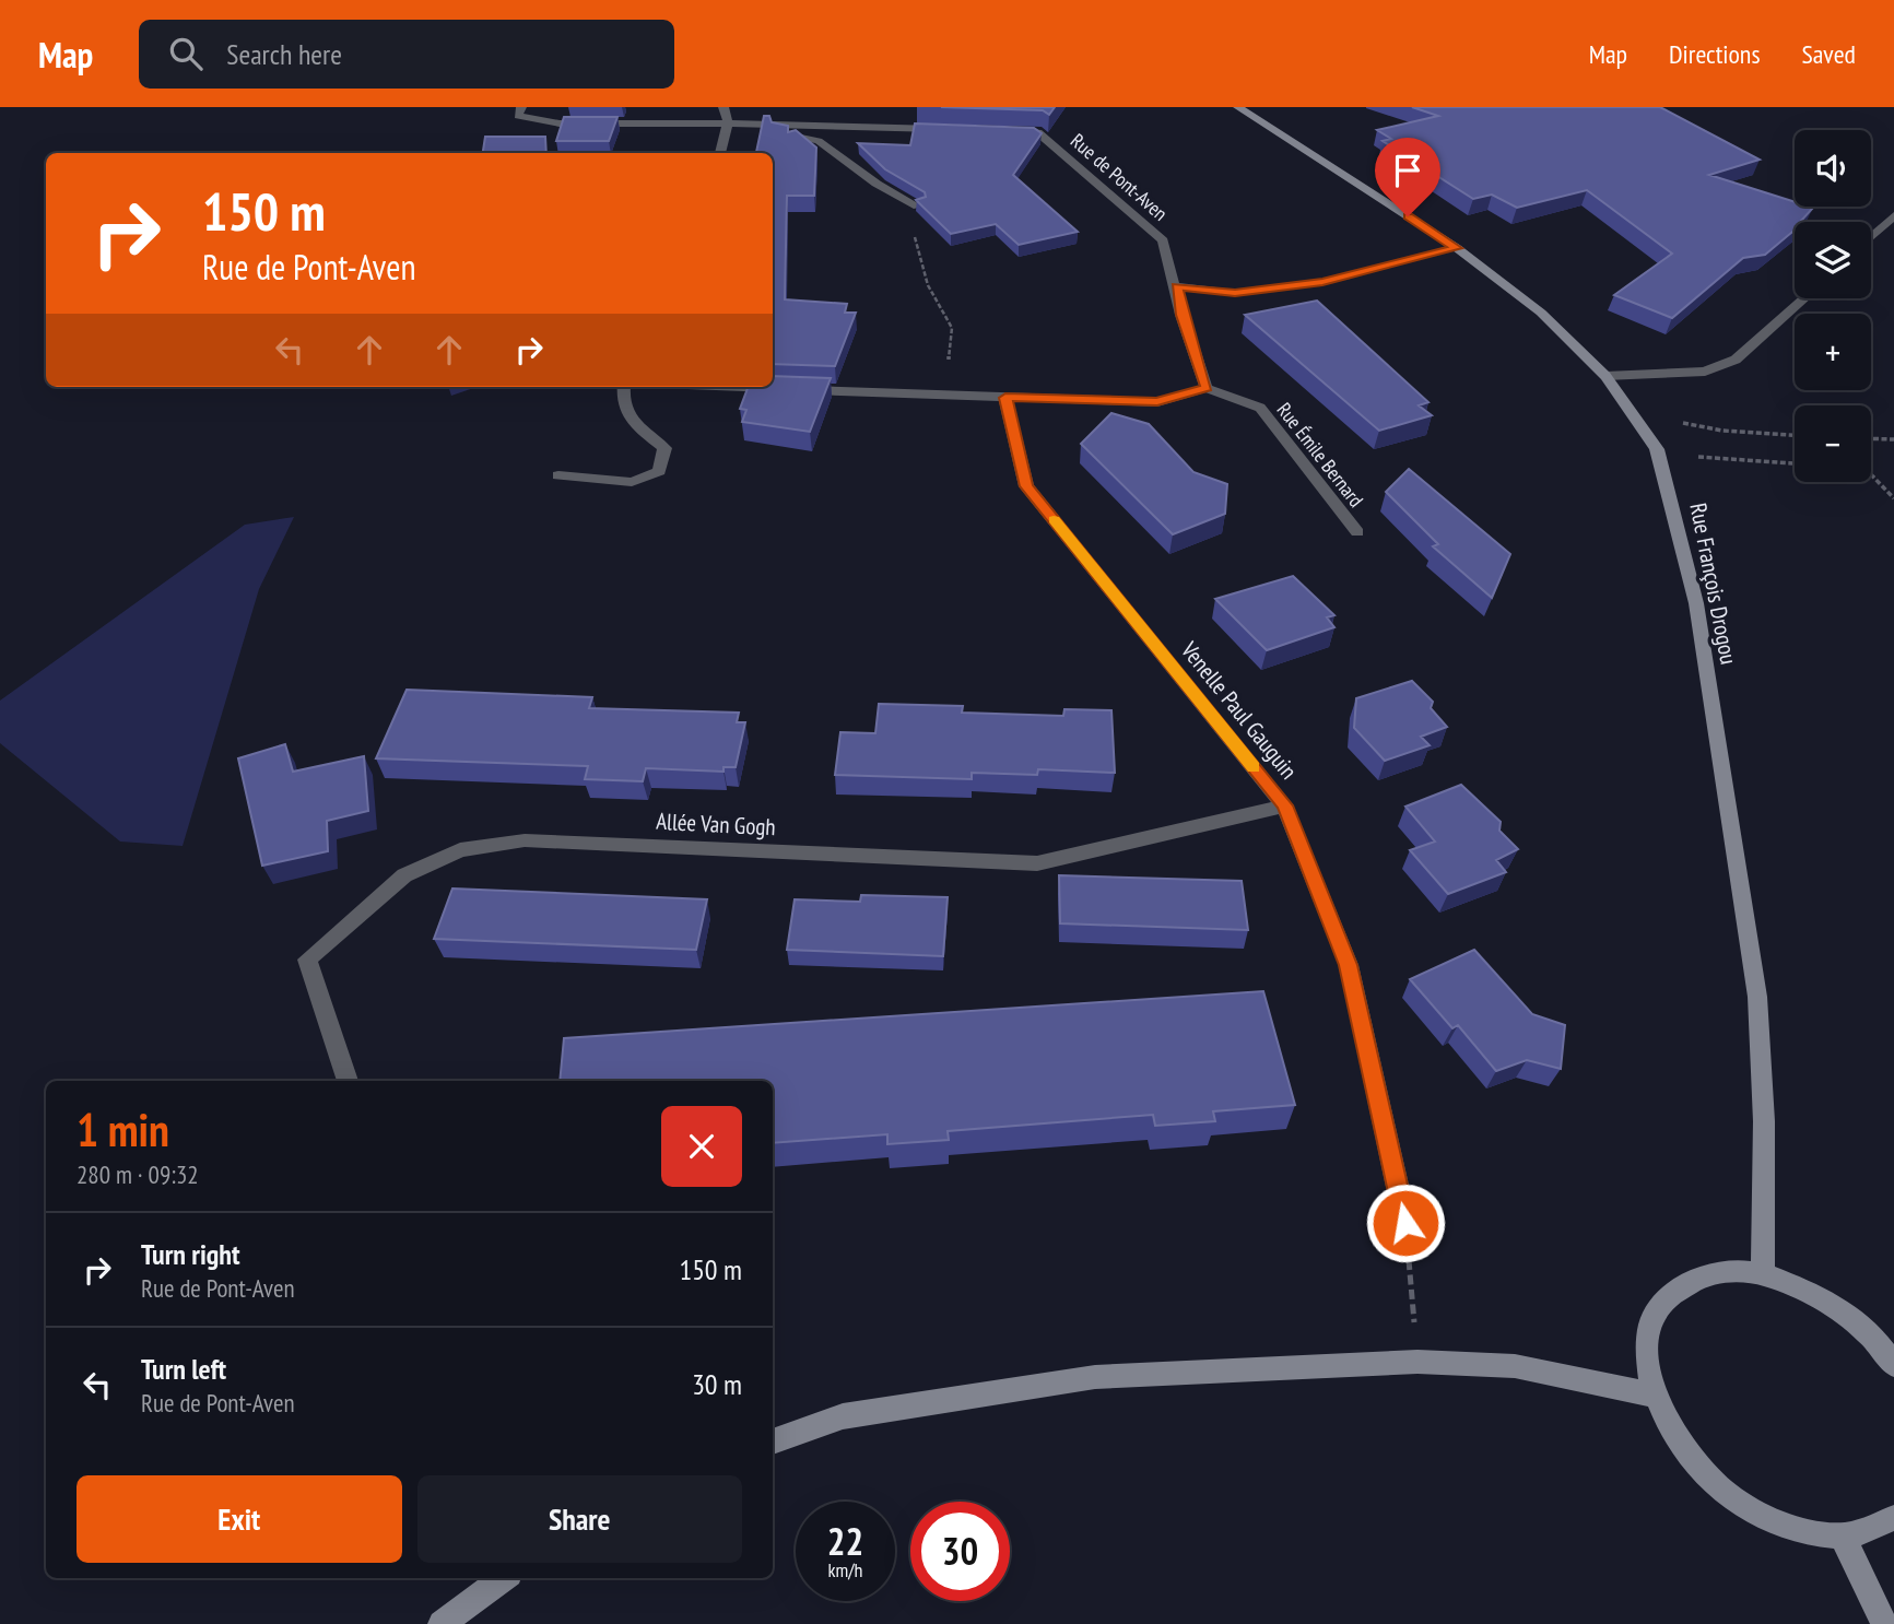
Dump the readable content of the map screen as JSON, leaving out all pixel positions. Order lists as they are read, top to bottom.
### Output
{
  "streets": {
    "street": [
      "Rue de Pont-Aven",
      "Rue Émile Bernard",
      "Rue François Drogou",
      "Venelle Paul Gauguin",
      "Allée Van Gogh"
    ]
  },
  "crossings": [
    ["Rue de Pont-Aven", "Rue Émile Bernard"],
    ["Venelle Paul Gauguin", "Allée Van Gogh"]
  ],
  "page": {
    "header": "Map",
    "search": "Search here",
    "nav": ["Map", "Directions", "Saved"],
    "map_buttons": ["+", "−"],
    "turn": ["150 m", "Rue de Pont-Aven"],
    "heading": ["1 min", "280 m · 09:32"],
    "list": [
      {
        "name": "Turn right",
        "note": "Rue de Pont-Aven",
        "value": "150 m"
      },
      {
        "name": "Turn left",
        "note": "Rue de Pont-Aven",
        "value": "30 m"
      }
    ],
    "buttons": ["Exit", "Share"],
    "speed": "22 km/h",
    "limit": "30"
  }
}
